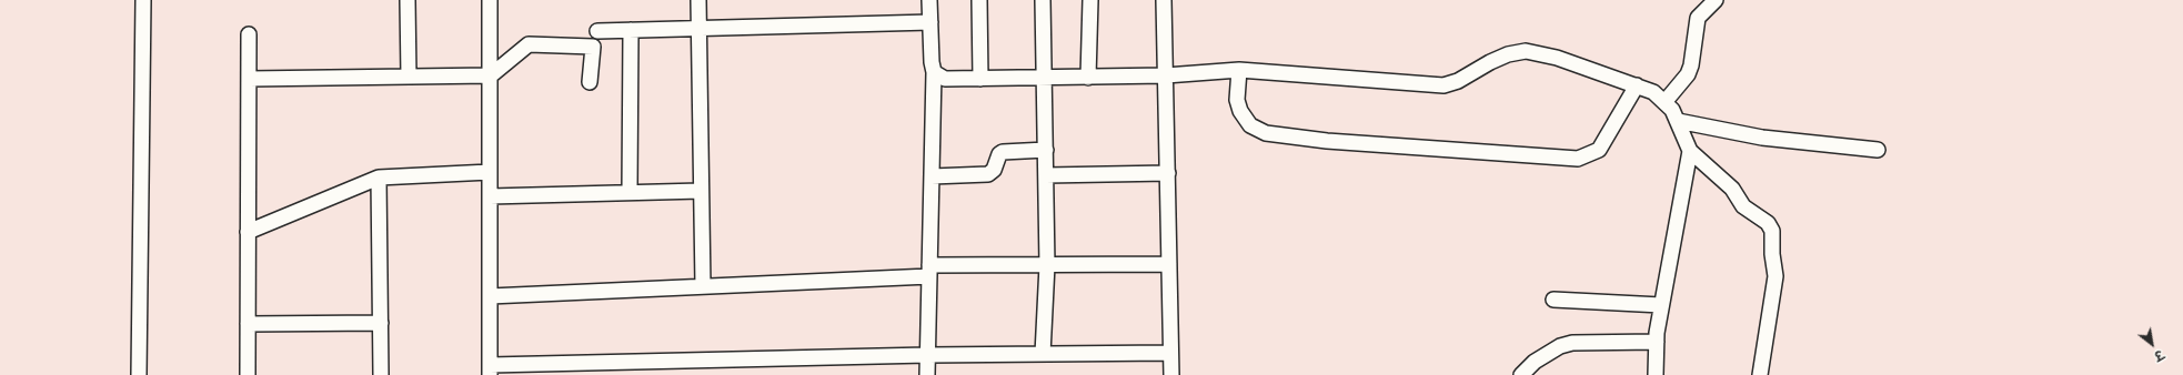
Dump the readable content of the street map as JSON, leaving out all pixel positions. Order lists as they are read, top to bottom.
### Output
{
  "north": "bottom right"
}
